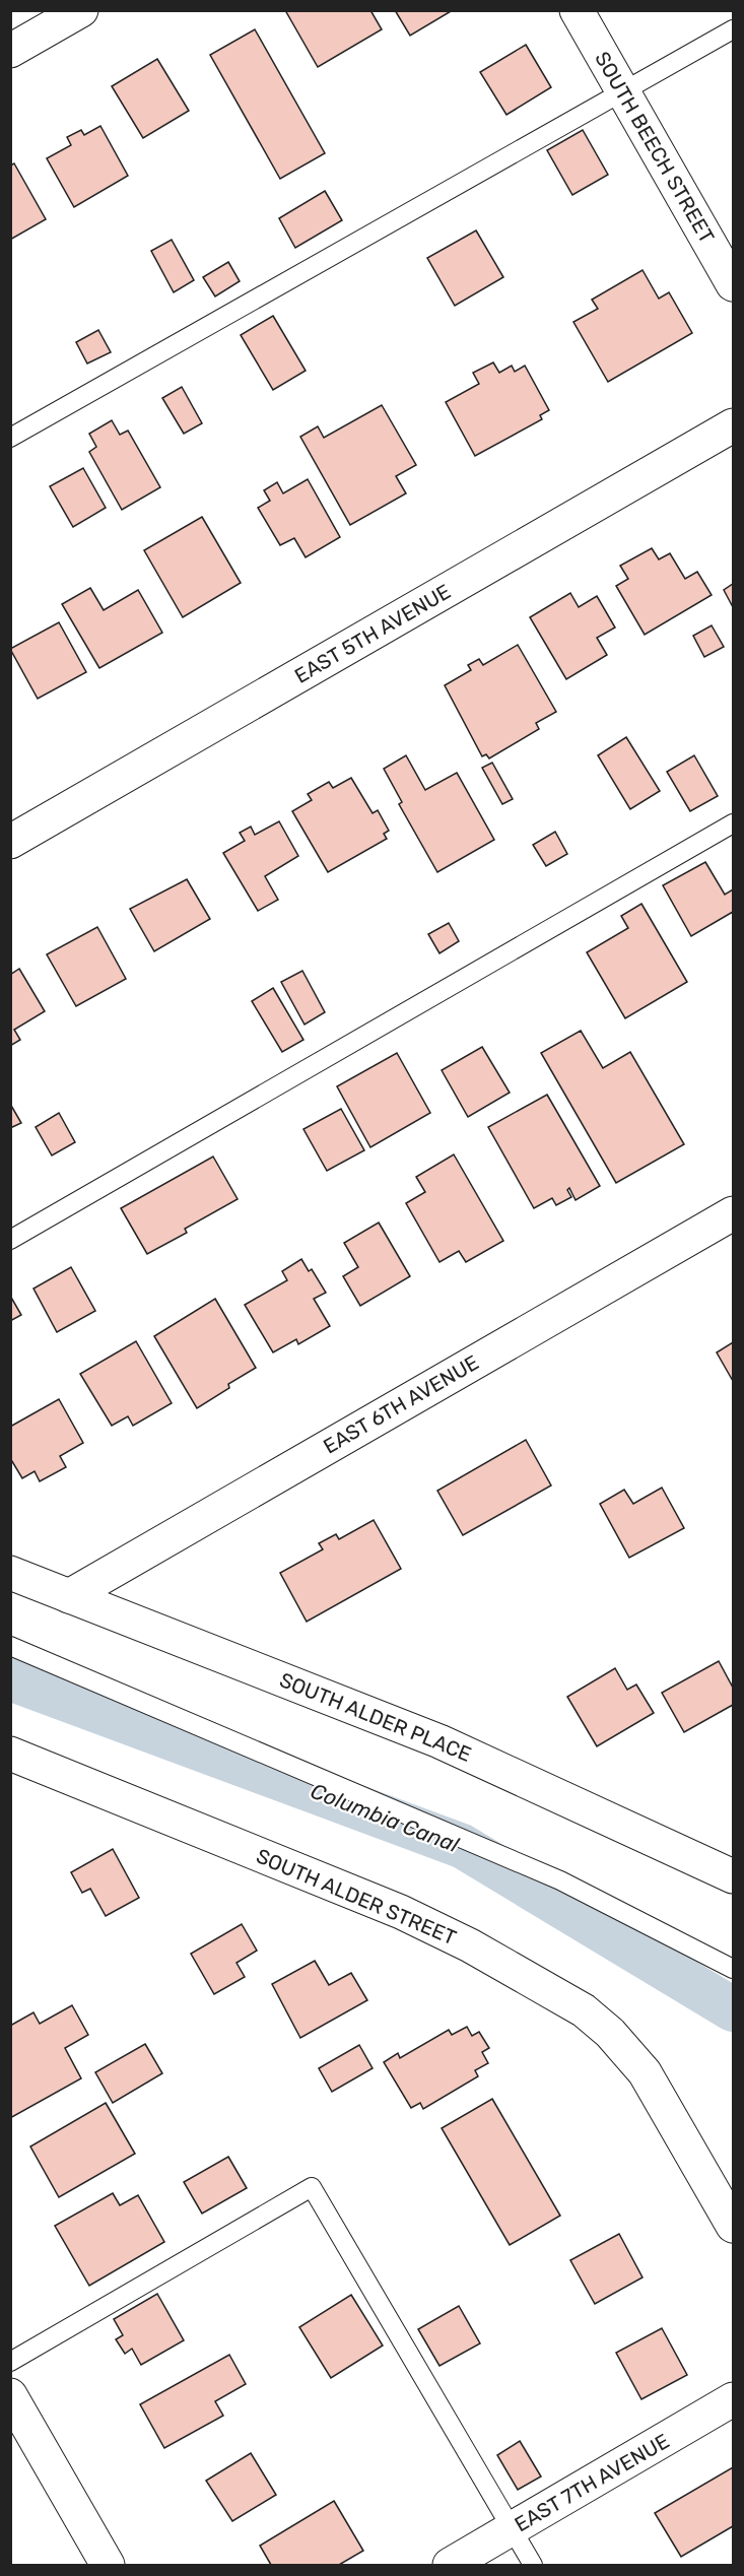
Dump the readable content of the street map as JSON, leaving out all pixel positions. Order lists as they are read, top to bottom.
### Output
{
  "streets": {
    "street": [
      "SOUTH BEECH STREET",
      "EAST 5TH AVENUE",
      "EAST 6TH AVENUE",
      "SOUTH ALDER PLACE",
      "SOUTH ALDER STREET",
      "EAST 7TH AVENUE"
    ]
  },
  "crossings": [
    ["EAST 6TH AVENUE", "SOUTH ALDER PLACE"]
  ],
  "water": ["Columbia Canal"]
}
